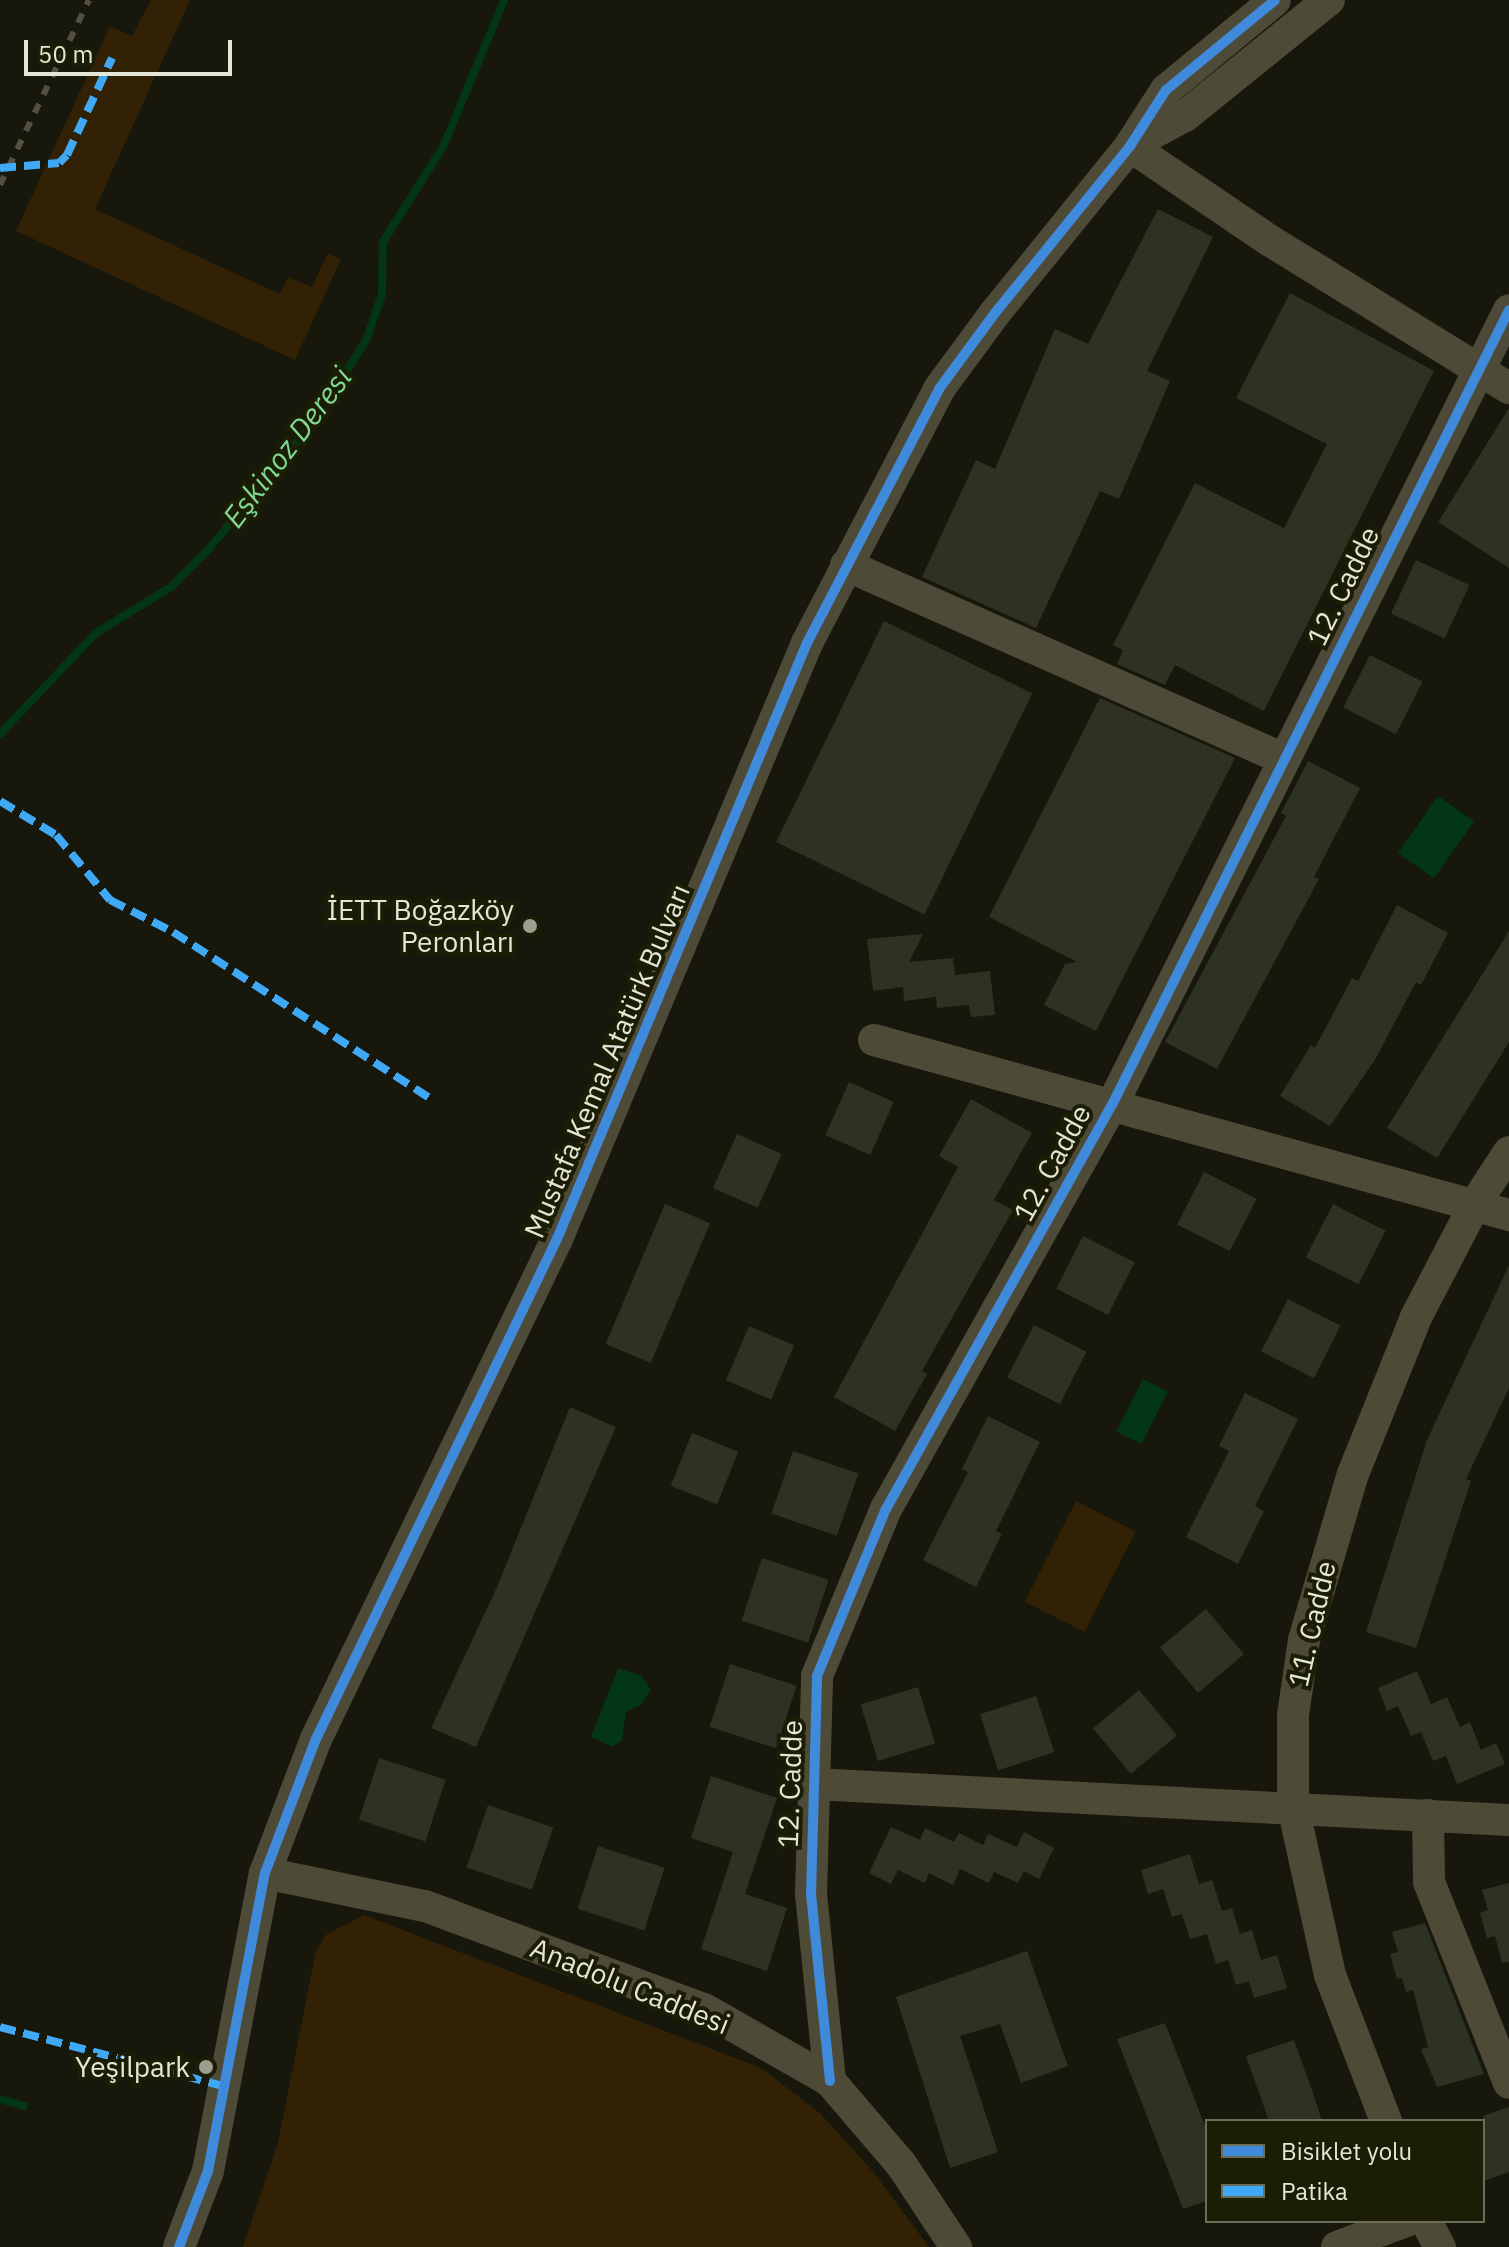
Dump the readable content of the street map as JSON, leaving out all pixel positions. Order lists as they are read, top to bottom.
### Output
{
  "streets": {
    "street": [
      "12. Cadde",
      "Mustafa Kemal Atatürk Bulvarı",
      "11. Cadde",
      "Anadolu Caddesi"
    ]
  },
  "crossings": [
    ["12. Cadde", "Anadolu Caddesi"],
    ["Mustafa Kemal Atatürk Bulvarı", "Anadolu Caddesi"]
  ],
  "water": ["Eşkinoz Deresi"],
  "places": ["İETT Boğazköy Peronları", "Yeşilpark"],
  "legend": ["Bisiklet yolu", "Patika"],
  "scale_bar": "50 m"
}
